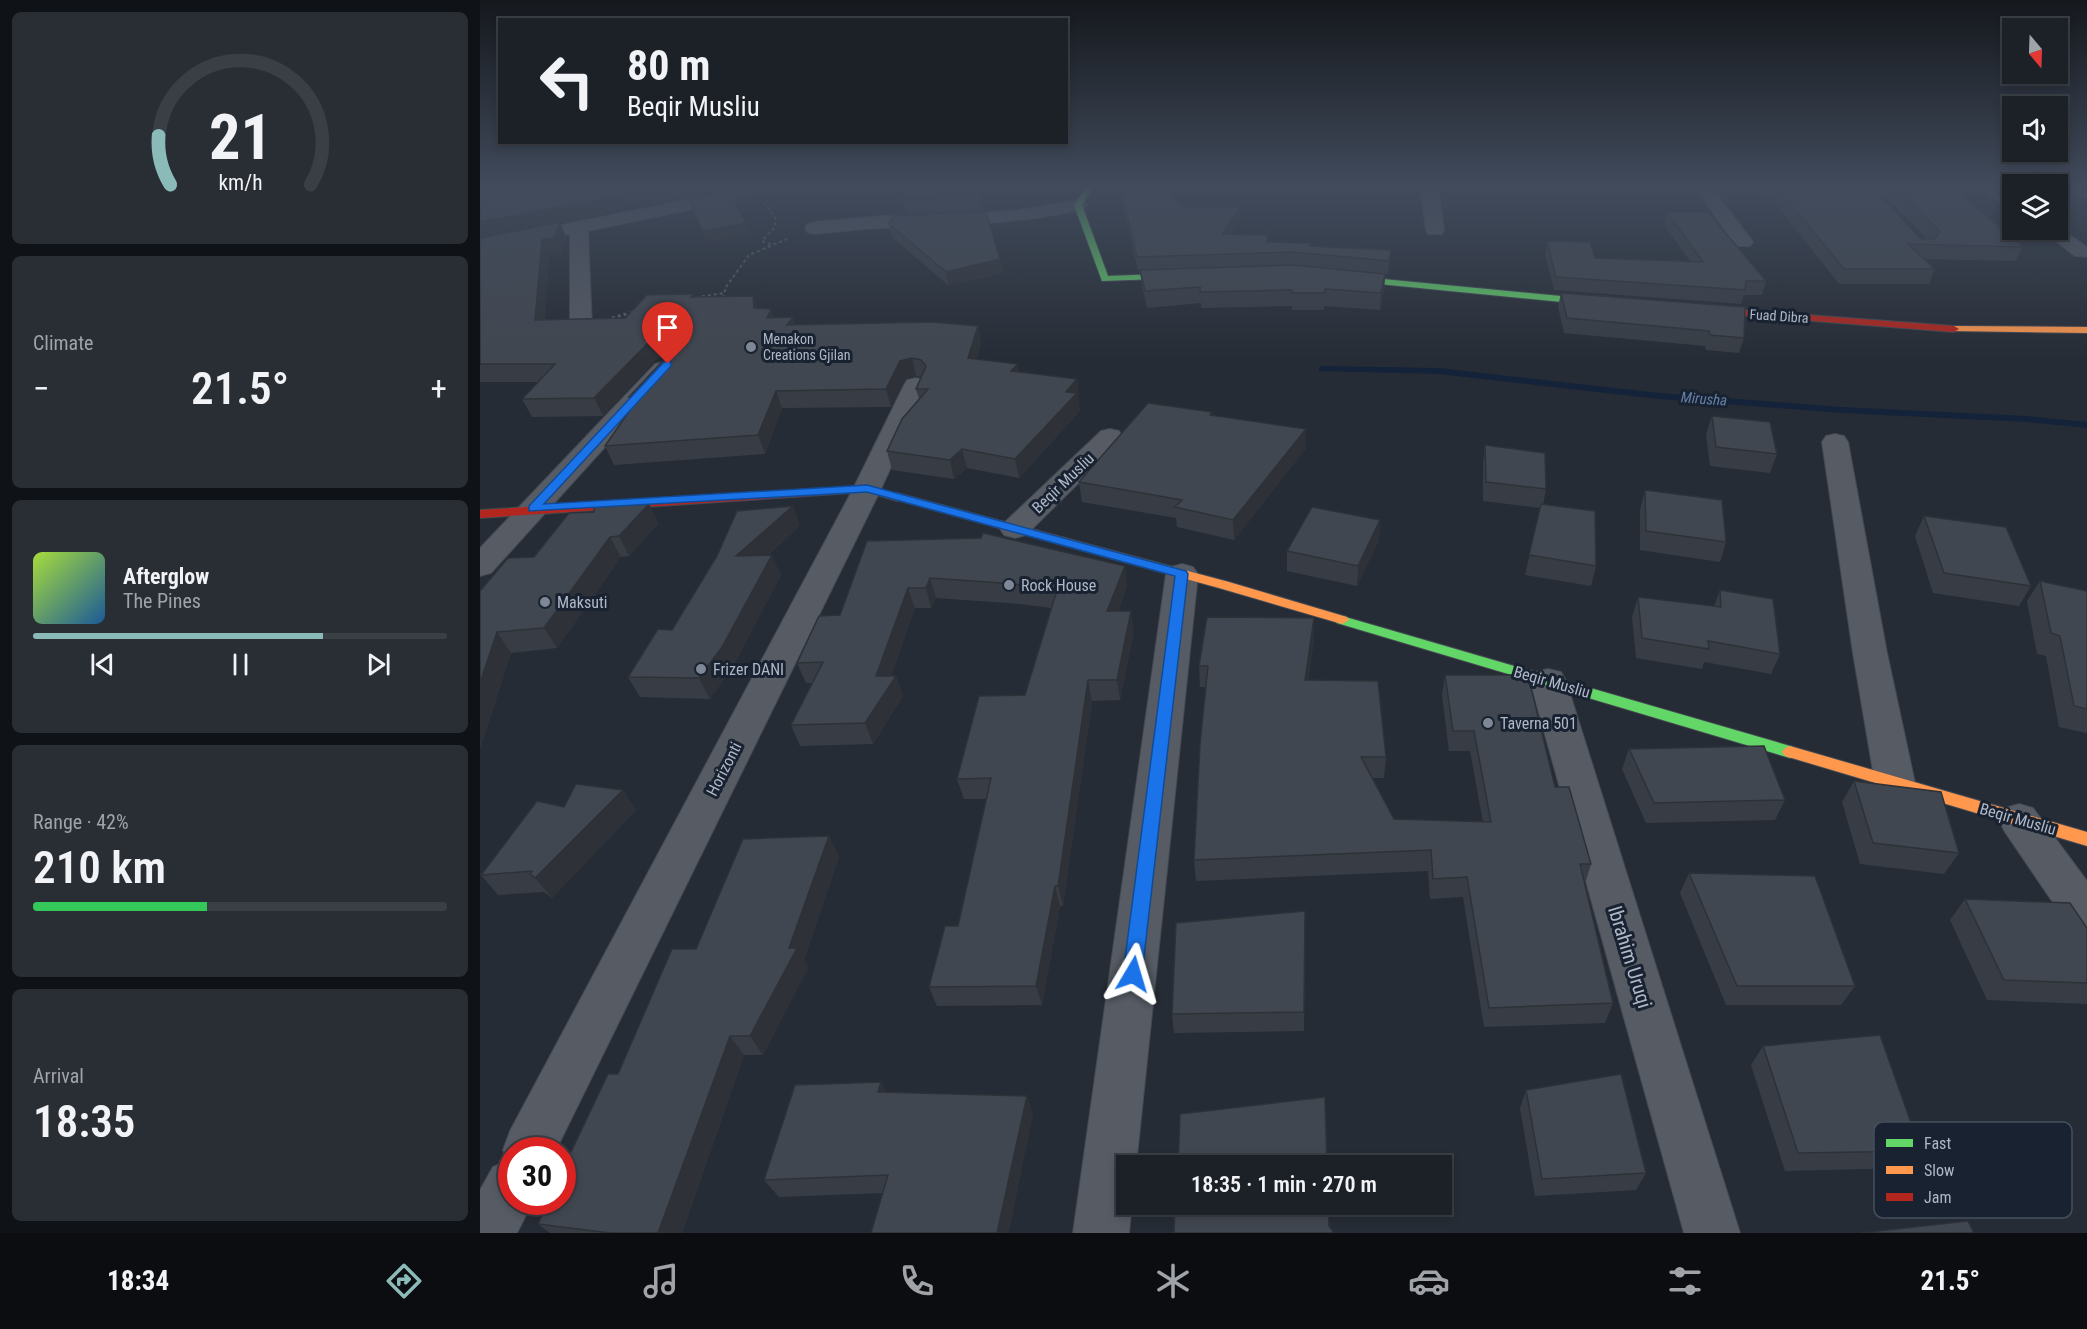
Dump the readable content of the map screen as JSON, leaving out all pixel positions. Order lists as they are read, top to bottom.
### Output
{
  "streets": {
    "street": [
      "Fuad Dibra",
      "Beqir Musliu",
      "Horizonti",
      "Ibrahim Uruqi"
    ]
  },
  "crossings": [
    ["Beqir Musliu", "Horizonti"],
    ["Beqir Musliu", "Ibrahim Uruqi"]
  ],
  "water": ["Mirusha"],
  "places": [
    "Menakon Creations Gjilan",
    "Rock House",
    "Maksuti",
    "Frizer DANI",
    "Taverna 501"
  ],
  "legend": ["Fast", "Slow", "Jam"],
  "north": "bottom",
  "page": {
    "turn": ["80 m", "Beqir Musliu"],
    "tile": [
      "Climate",
      ["Range · 42%", "210 km"],
      ["Arrival", "18:35"]
    ],
    "heat": ["−", "21.5°", "+"],
    "song": ["Afterglow", "The Pines"],
    "limit": "30",
    "trip": "18:35 · 1 min · 270 m",
    "tabs": ["18:34", "21.5°"],
    "gauge": ["21", "km/h"]
  }
}
